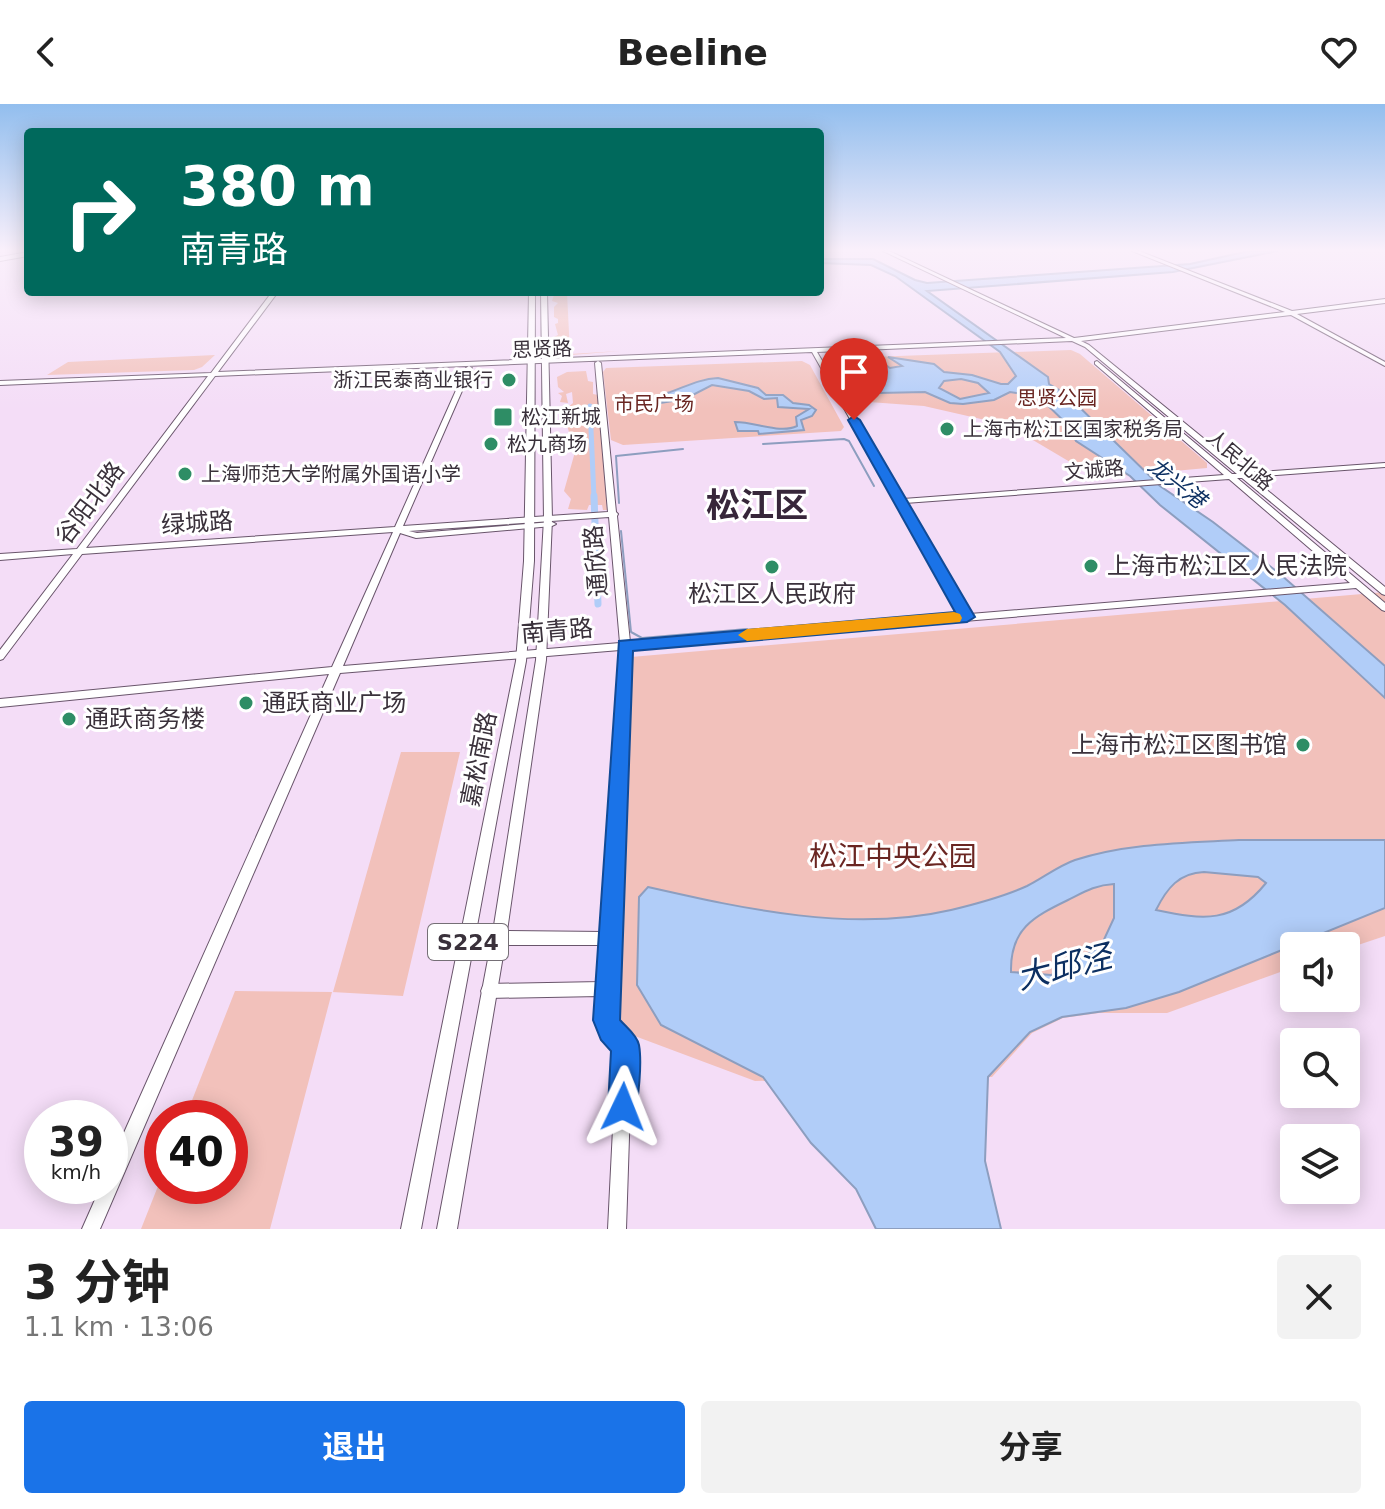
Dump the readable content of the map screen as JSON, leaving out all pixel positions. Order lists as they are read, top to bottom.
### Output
{
  "streets": {
    "main road": [
      "思贤路",
      "人民北路",
      "文诚路",
      "谷阳北路",
      "绿城路",
      "通欣路",
      "南青路",
      "嘉松南路",
      "S224"
    ]
  },
  "crossings": [
    ["思贤路", "人民北路"],
    ["思贤路", "谷阳北路"],
    ["思贤路", "通欣路"],
    ["思贤路", "嘉松南路"],
    ["人民北路", "文诚路"],
    ["人民北路", "南青路"],
    ["谷阳北路", "绿城路"],
    ["绿城路", "通欣路"],
    ["绿城路", "嘉松南路"],
    ["通欣路", "南青路"],
    ["南青路", "嘉松南路"]
  ],
  "districts": ["松江区"],
  "water": ["龙兴港", "大邱泾"],
  "parks": ["思贤公园", "市民广场", "松江中央公园"],
  "places": {
    "other": [
      "浙江民泰商业银行",
      "上海市松江区国家税务局",
      "松九商场",
      "上海师范大学附属外国语小学",
      "上海市松江区人民法院",
      "松江区人民政府",
      "通跃商业广场",
      "通跃商务楼",
      "上海市松江区图书馆"
    ],
    "transit": ["松江新城"]
  },
  "page": {
    "header": "Beeline",
    "turn": ["380 m", "南青路"],
    "speed": "39 km/h",
    "limit": "40",
    "heading": ["3 分钟", "1.1 km · 13:06"],
    "buttons": ["退出", "分享"]
  }
}
